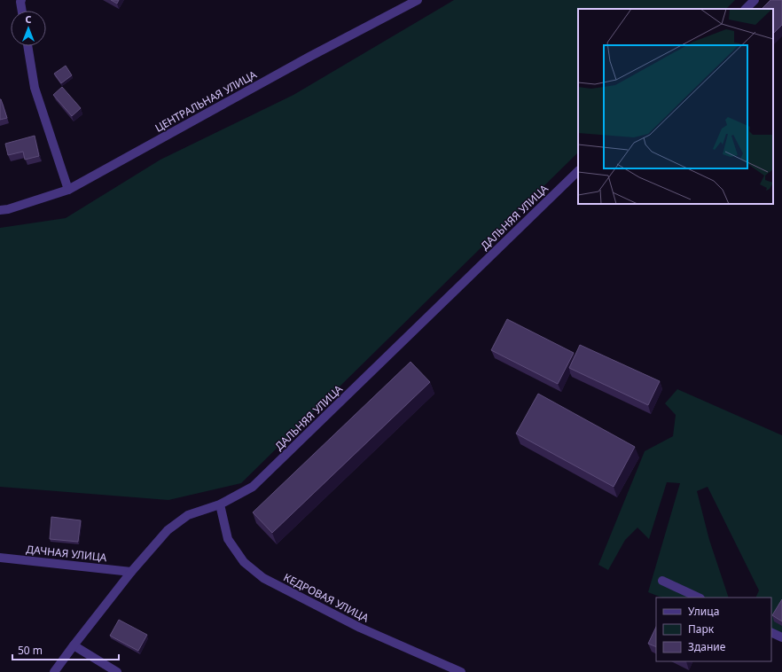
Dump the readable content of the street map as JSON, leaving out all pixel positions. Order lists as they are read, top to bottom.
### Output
{
  "streets": {
    "street": [
      "ЦЕНТРАЛЬНАЯ УЛИЦА",
      "ДАЛЬНЯЯ УЛИЦА",
      "ДАЧНАЯ УЛИЦА",
      "КЕДРОВАЯ УЛИЦА"
    ]
  },
  "crossings": [
    ["ДАЛЬНЯЯ УЛИЦА", "ДАЧНАЯ УЛИЦА"],
    ["ДАЛЬНЯЯ УЛИЦА", "КЕДРОВАЯ УЛИЦА"]
  ],
  "legend": ["Улица", "Парк", "Здание"],
  "scale_bar": "50 m",
  "north": "top"
}
